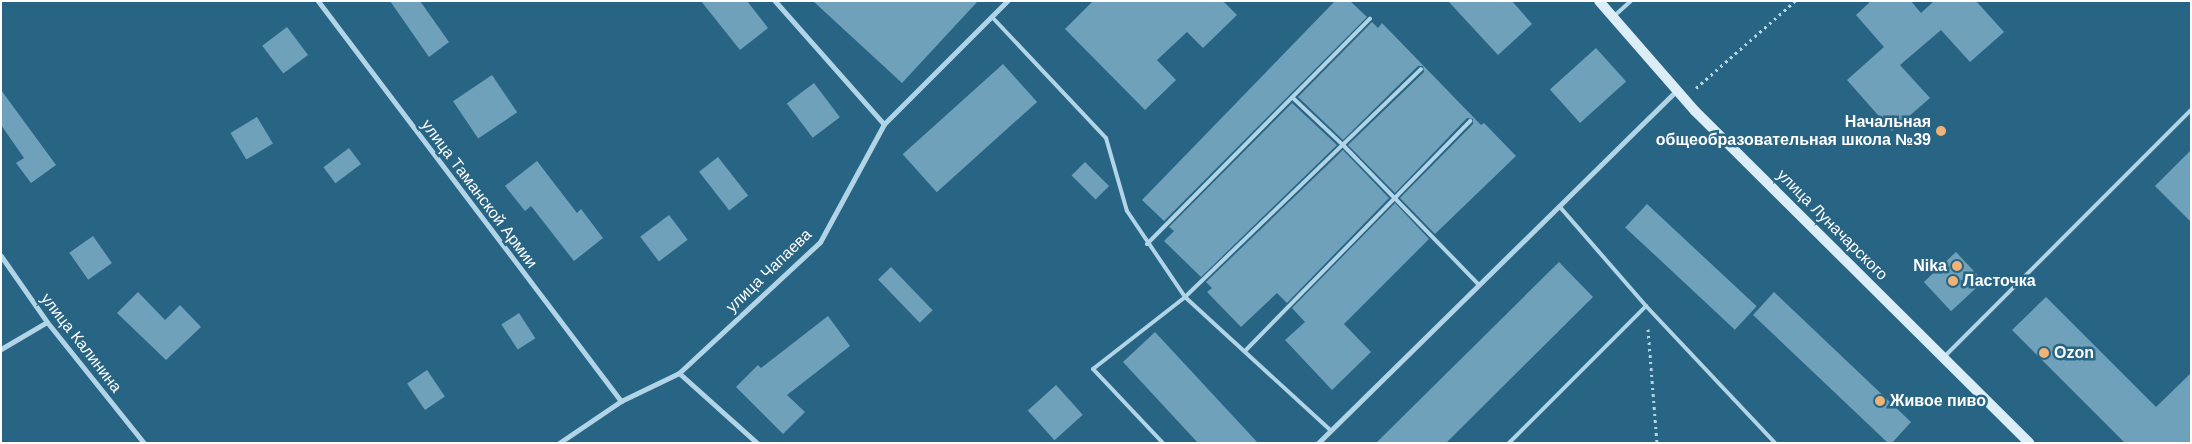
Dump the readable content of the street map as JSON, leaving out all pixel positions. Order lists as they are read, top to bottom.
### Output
{
  "streets": {
    "street": [
      "улица Таманской Армии",
      "улица Луначарского",
      "улица Чапаева",
      "улица Калинина"
    ]
  },
  "crossings": [
    ["улица Таманской Армии", "улица Чапаева"]
  ],
  "places": [
    "Начальная общеобразовательная школа №39",
    "Nika",
    "Ласточка",
    "Ozon",
    "Живое пиво"
  ]
}
